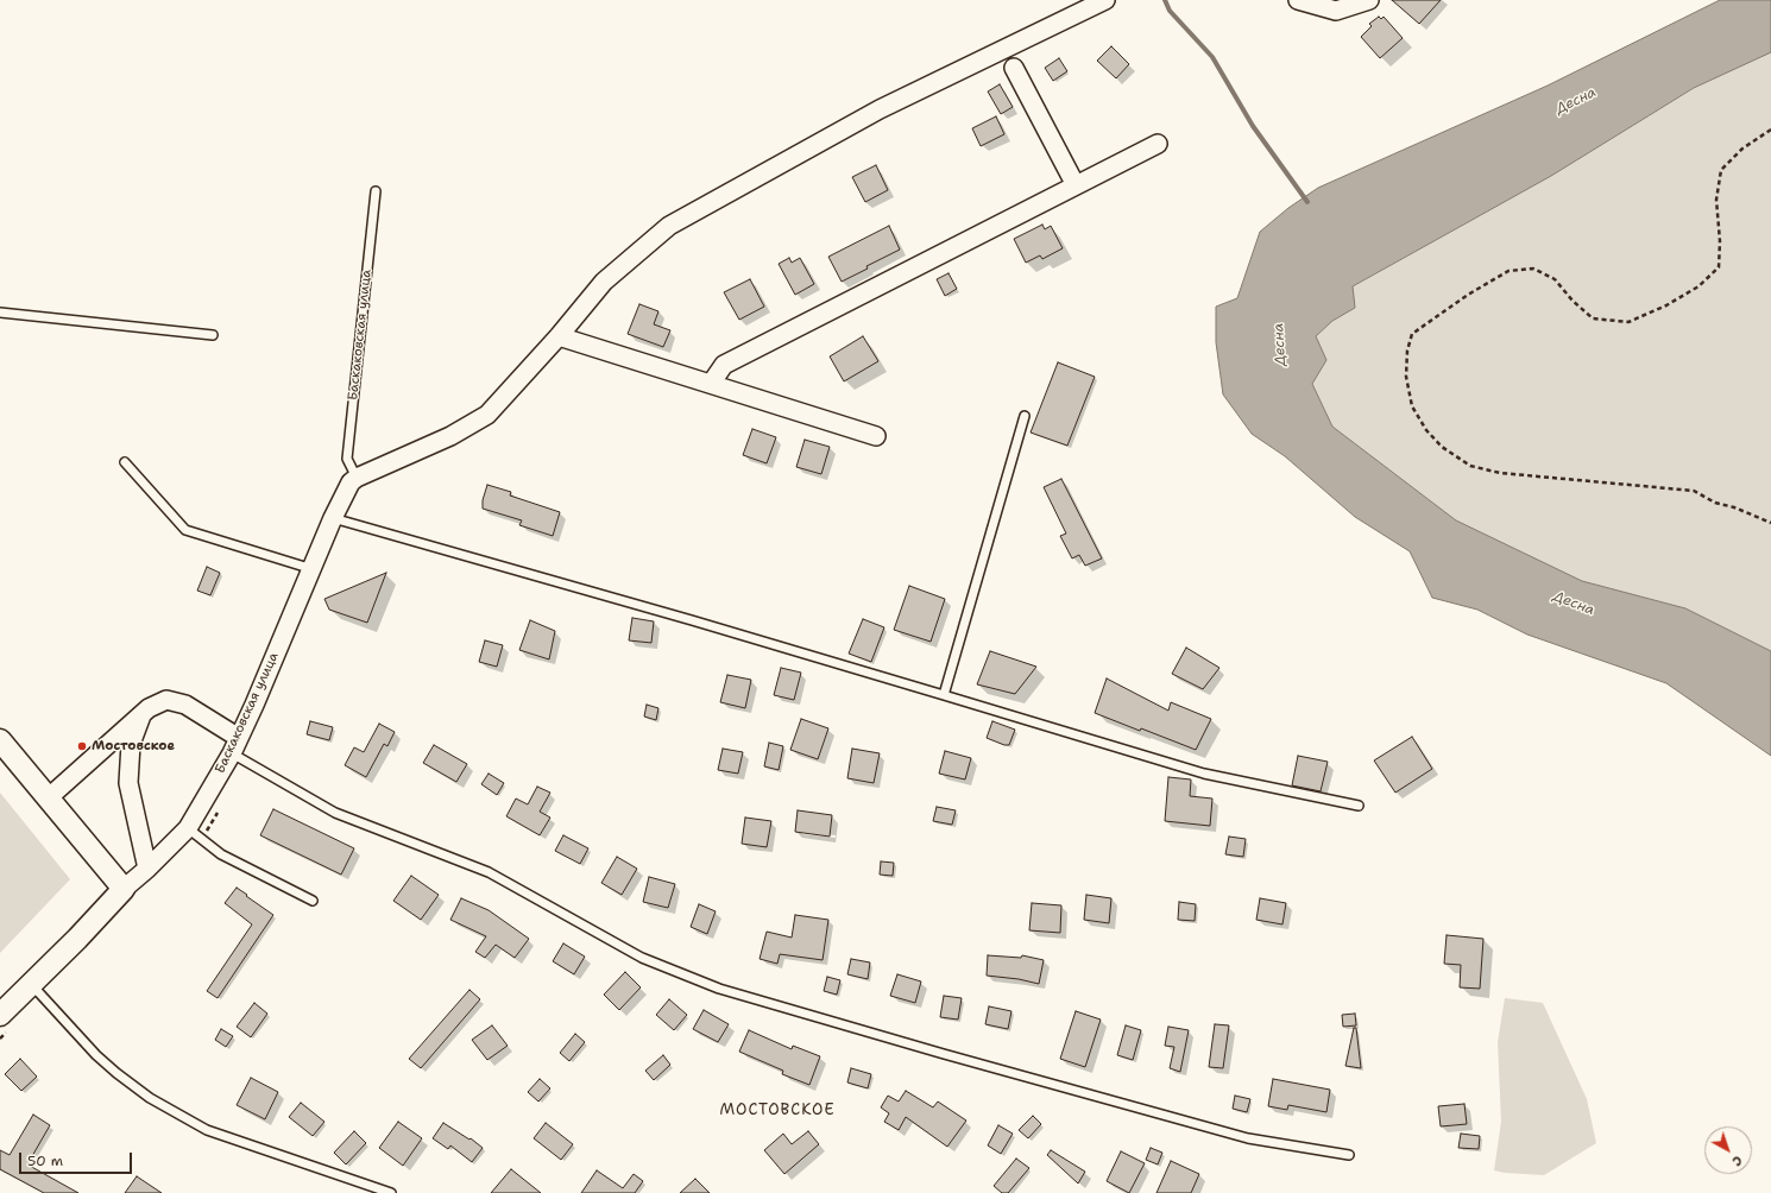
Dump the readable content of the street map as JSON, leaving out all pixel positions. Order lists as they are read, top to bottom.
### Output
{
  "streets": {
    "street": ["Баскаковская улица"]
  },
  "districts": ["МОСТОВСКОЕ"],
  "water": ["Десна"],
  "places": ["Мостовское"],
  "scale_bar": "50 m",
  "north": "bottom right"
}
